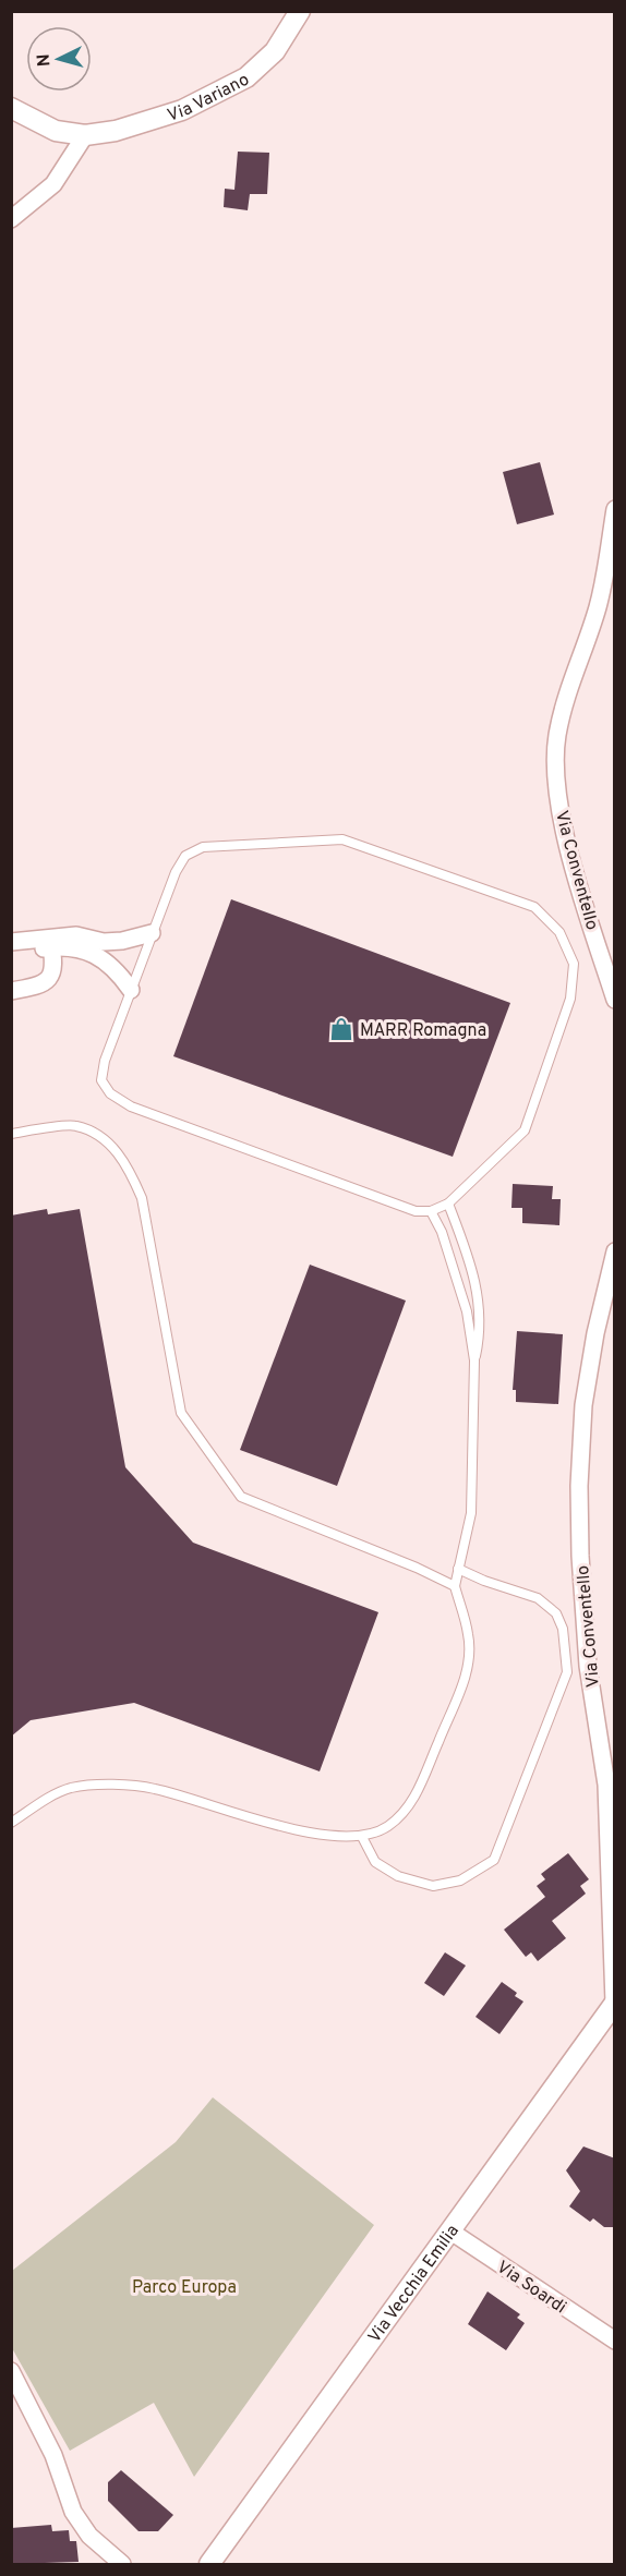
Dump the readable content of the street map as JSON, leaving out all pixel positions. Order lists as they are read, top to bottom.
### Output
{
  "streets": {
    "street": [
      "Via Variano",
      "Via Conventello",
      "Via Vecchia Emilia",
      "Via Soardi"
    ]
  },
  "crossings": [
    ["Via Conventello", "Via Vecchia Emilia"],
    ["Via Vecchia Emilia", "Via Soardi"]
  ],
  "parks": ["Parco Europa"],
  "places": {
    "shop": ["MARR Romagna"]
  },
  "north": "left"
}
